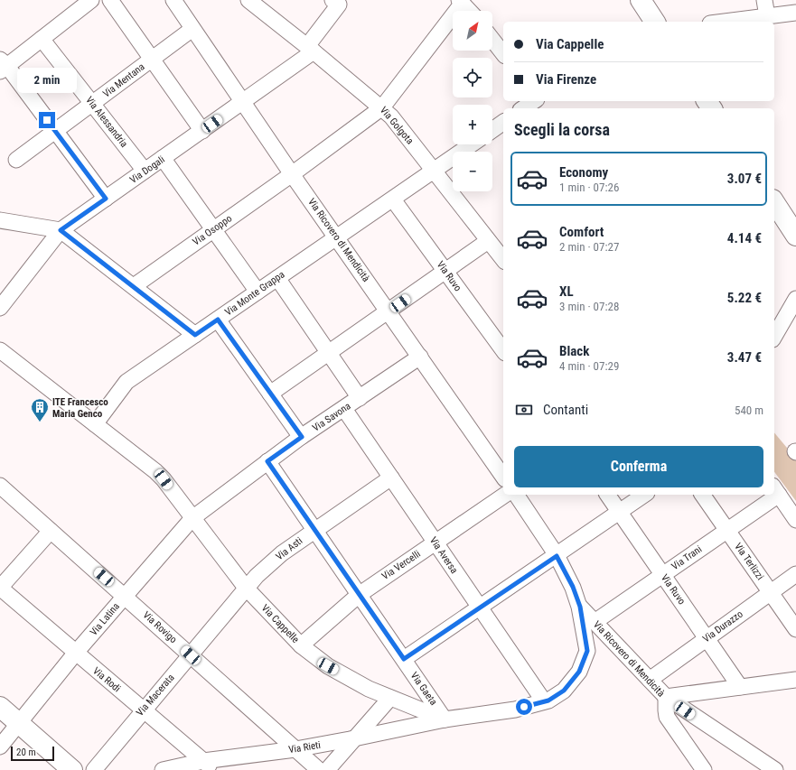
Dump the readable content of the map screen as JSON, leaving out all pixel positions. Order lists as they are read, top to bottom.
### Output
{
  "streets": {
    "street": [
      "Via Mentana",
      "Via Alessandria",
      "Via Golgota",
      "Via Dogali",
      "Via Osoppo",
      "Via Ricovero di Mendicità",
      "Via Ruvo",
      "Via Monte Grappa",
      "Via Savona",
      "Via Asti",
      "Via Aversa",
      "Via Trani",
      "Via Terlizzi",
      "Via Vercelli",
      "Via Latina",
      "Via Cappelle",
      "Via Durazzo",
      "Via Rovigo",
      "Via Rodi",
      "Via Gaeta",
      "Via Macerata",
      "Via Rieti"
    ]
  },
  "crossings": [
    ["Via Mentana", "Via Alessandria"],
    ["Via Mentana", "Via Ricovero di Mendicità"],
    ["Via Alessandria", "Via Dogali"],
    ["Via Golgota", "Via Dogali"],
    ["Via Golgota", "Via Osoppo"],
    ["Via Golgota", "Via Monte Grappa"],
    ["Via Dogali", "Via Ricovero di Mendicità"],
    ["Via Osoppo", "Via Ricovero di Mendicità"],
    ["Via Ricovero di Mendicità", "Via Monte Grappa"],
    ["Via Ricovero di Mendicità", "Via Savona"],
    ["Via Ricovero di Mendicità", "Via Trani"],
    ["Via Ricovero di Mendicità", "Via Cappelle"],
    ["Via Ricovero di Mendicità", "Via Durazzo"],
    ["Via Ruvo", "Via Monte Grappa"],
    ["Via Ruvo", "Via Trani"],
    ["Via Ruvo", "Via Durazzo"],
    ["Via Monte Grappa", "Via Cappelle"],
    ["Via Savona", "Via Aversa"],
    ["Via Savona", "Via Latina"],
    ["Via Savona", "Via Cappelle"],
    ["Via Savona", "Via Gaeta"],
    ["Via Asti", "Via Aversa"],
    ["Via Asti", "Via Cappelle"],
    ["Via Asti", "Via Gaeta"],
    ["Via Asti", "Via Macerata"],
    ["Via Aversa", "Via Vercelli"],
    ["Via Aversa", "Via Cappelle"],
    ["Via Trani", "Via Terlizzi"],
    ["Via Trani", "Via Cappelle"],
    ["Via Terlizzi", "Via Durazzo"],
    ["Via Vercelli", "Via Cappelle"],
    ["Via Vercelli", "Via Gaeta"],
    ["Via Latina", "Via Cappelle"],
    ["Via Latina", "Via Rovigo"],
    ["Via Latina", "Via Rodi"],
    ["Via Cappelle", "Via Gaeta"],
    ["Via Cappelle", "Via Macerata"],
    ["Via Cappelle", "Via Rieti"],
    ["Via Rovigo", "Via Macerata"],
    ["Via Rovigo", "Via Rieti"],
    ["Via Rodi", "Via Macerata"],
    ["Via Rodi", "Via Rieti"],
    ["Via Gaeta", "Via Rieti"]
  ],
  "places": {
    "building": ["ITE Francesco Maria Genco"]
  },
  "scale_bar": "20 m",
  "north": "top right",
  "page": {
    "map_buttons": ["+", "−"],
    "banner": ["Via Cappelle", "Via Firenze"],
    "bubble": "2 min",
    "heading": "Scegli la corsa",
    "list": [
      {
        "name": "Economy",
        "note": "1 min · 07:26",
        "value": "3.07 €"
      },
      {
        "name": "Comfort",
        "note": "2 min · 07:27",
        "value": "4.14 €"
      },
      {
        "name": "XL",
        "note": "3 min · 07:28",
        "value": "5.22 €"
      },
      {
        "name": "Black",
        "note": "4 min · 07:29",
        "value": "3.47 €"
      }
    ],
    "pay": ["Contanti", "540 m"],
    "buttons": "Conferma",
    "scale": "20 m"
  }
}
